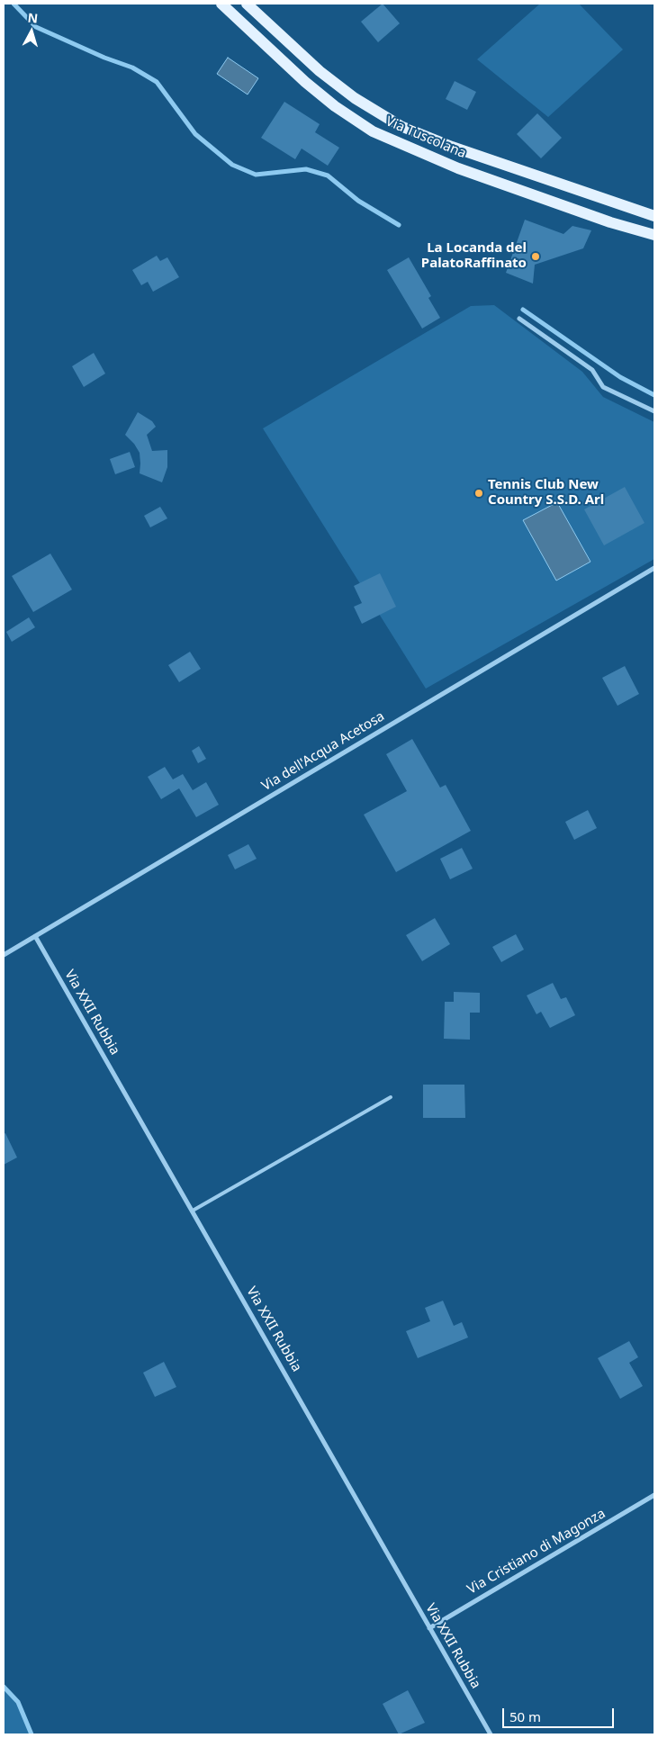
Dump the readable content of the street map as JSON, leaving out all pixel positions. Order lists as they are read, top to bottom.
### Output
{
  "streets": {
    "main road": ["Via Tuscolana"],
    "street": ["Via dell'Acqua Acetosa", "Via XXII Rubbia", "Via Cristiano di Magonza"]
  },
  "crossings": [
    ["Via dell'Acqua Acetosa", "Via XXII Rubbia"],
    ["Via XXII Rubbia", "Via Cristiano di Magonza"]
  ],
  "places": ["La Locanda del PalatoRaffinato", "Tennis Club New Country S.S.D. Arl"],
  "scale_bar": "50 m",
  "north": "top"
}
